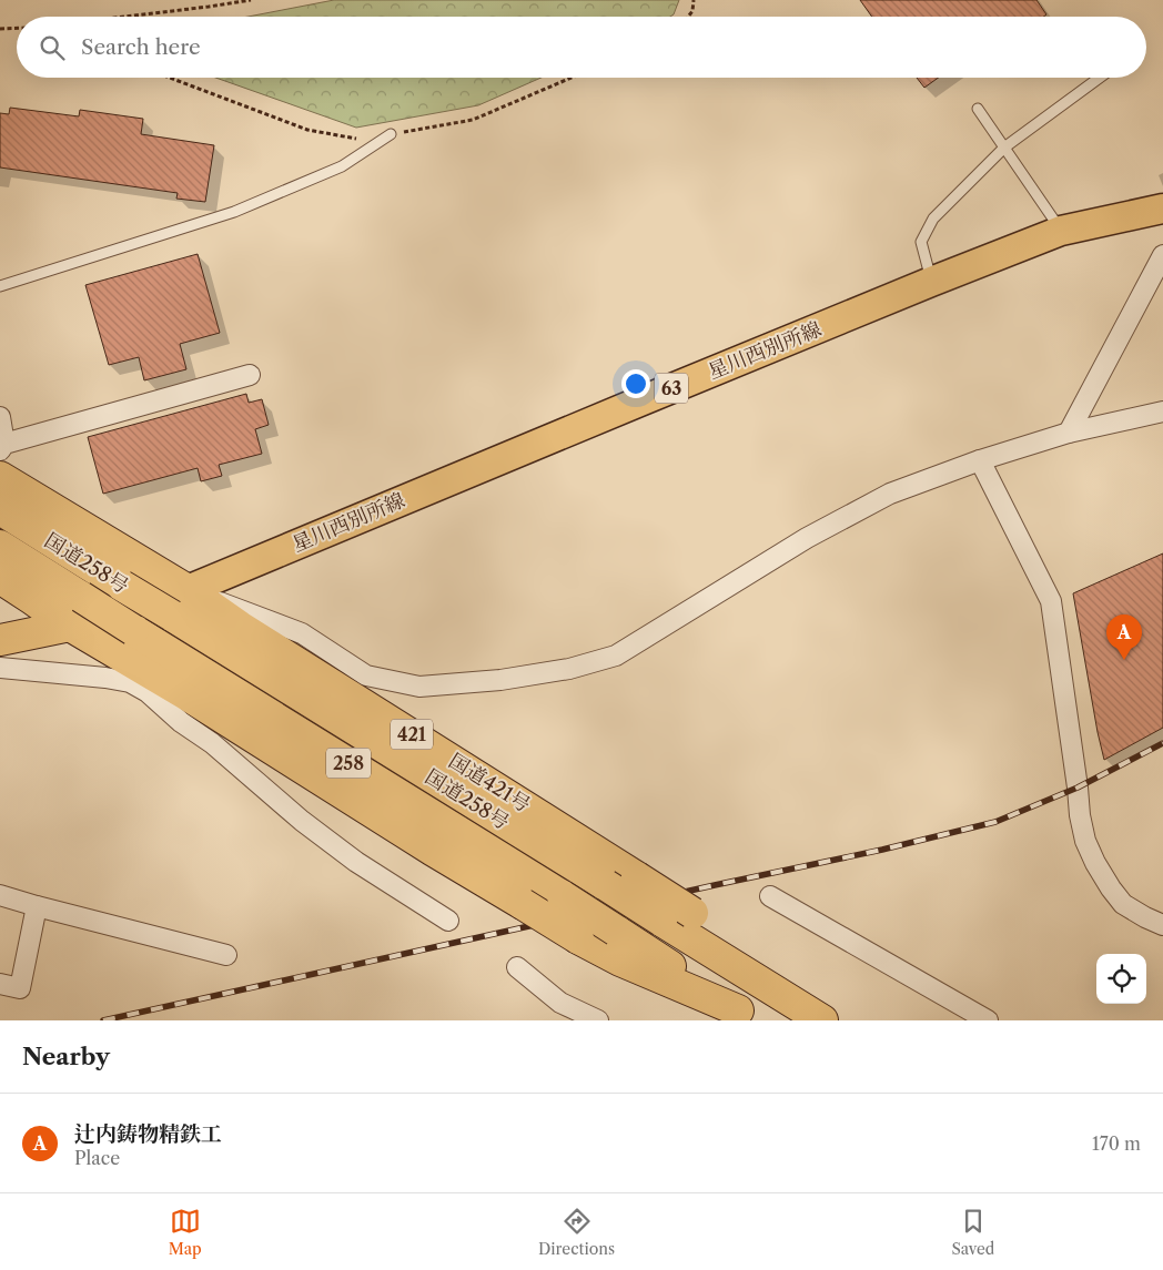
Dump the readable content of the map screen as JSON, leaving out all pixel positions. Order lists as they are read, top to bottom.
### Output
{
  "streets": {
    "highway": [
      "国道258号",
      "421",
      "258",
      "国道421号"
    ],
    "main road": ["星川西別所線", "63"]
  },
  "crossings": [
    ["星川西別所線", "国道421号"],
    ["国道258号", "国道421号"]
  ],
  "page": {
    "search": "Search here",
    "pins": "A",
    "heading": "Nearby",
    "list": [
      {
        "mark": "A",
        "name": "辻内鋳物精鉄工",
        "note": "Place",
        "value": "170 m"
      }
    ],
    "nav": ["Map", "Directions", "Saved"]
  }
}
